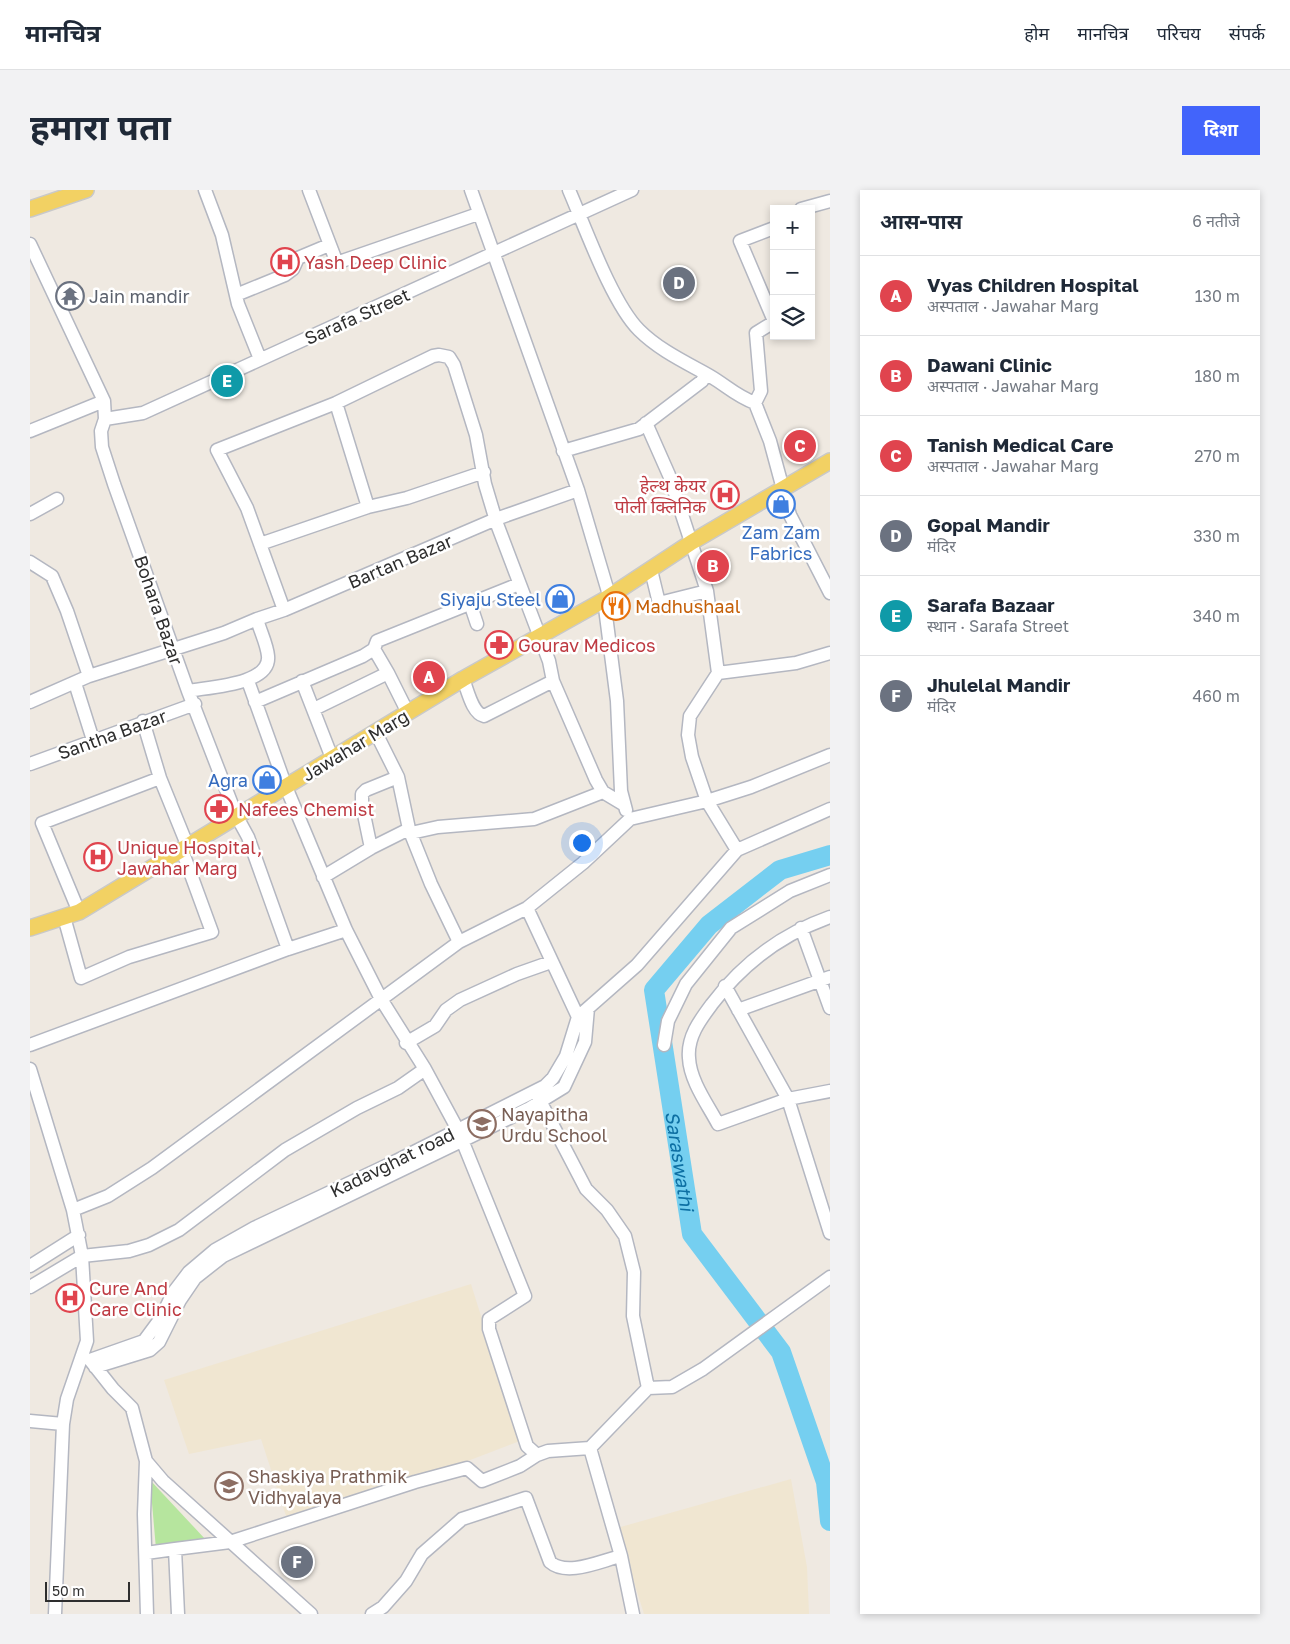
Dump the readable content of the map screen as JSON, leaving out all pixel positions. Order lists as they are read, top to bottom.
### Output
{
  "streets": {
    "main road": ["Jawahar Marg"],
    "street": [
      "Sarafa Street",
      "Bartan Bazar",
      "Bohara Bazar",
      "Santha Bazar",
      "Kadavghat road"
    ]
  },
  "crossings": [
    ["Sarafa Street", "Bohara Bazar"],
    ["Bartan Bazar", "Bohara Bazar"],
    ["Bohara Bazar", "Santha Bazar"],
    ["Bohara Bazar", "Jawahar Marg"]
  ],
  "water": ["Saraswathi"],
  "places": {
    "hospital": [
      "Yash Deep Clinic",
      "हेल्थ केयर पोली क्लिनिक",
      "Unique Hospital, Jawahar Marg",
      "Cure And Care Clinic"
    ],
    "temple": ["Jain mandir"],
    "shop": ["Zam Zam Fabrics", "Siyaju Steel", "Agra"],
    "restaurant": ["Madhushaal"],
    "pharmacy": ["Gourav Medicos", "Nafees Chemist"],
    "school or university": ["Nayapitha Urdu School", "Shaskiya Prathmik Vidhyalaya"]
  },
  "scale_bar": "50 m",
  "page": {
    "header": "मानचित्र",
    "nav": [
      "होम",
      "मानचित्र",
      "परिचय",
      "संपर्क"
    ],
    "title": "हमारा पता",
    "buttons": "दिशा",
    "heading": ["आस-पास", "6 नतीजे"],
    "map_buttons": ["+", "−"],
    "list": [
      {
        "mark": "A",
        "name": "Vyas Children Hospital",
        "note": "अस्पताल · Jawahar Marg",
        "value": "130 m"
      },
      {
        "mark": "B",
        "name": "Dawani Clinic",
        "note": "अस्पताल · Jawahar Marg",
        "value": "180 m"
      },
      {
        "mark": "C",
        "name": "Tanish Medical Care",
        "note": "अस्पताल · Jawahar Marg",
        "value": "270 m"
      },
      {
        "mark": "D",
        "name": "Gopal Mandir",
        "note": "मंदिर",
        "value": "330 m"
      },
      {
        "mark": "E",
        "name": "Sarafa Bazaar",
        "note": "स्थान · Sarafa Street",
        "value": "340 m"
      },
      {
        "mark": "F",
        "name": "Jhulelal Mandir",
        "note": "मंदिर",
        "value": "460 m"
      }
    ],
    "pins": [
      "D",
      "E",
      "C",
      "B",
      "A",
      "F"
    ],
    "scale": "50 m"
  }
}
